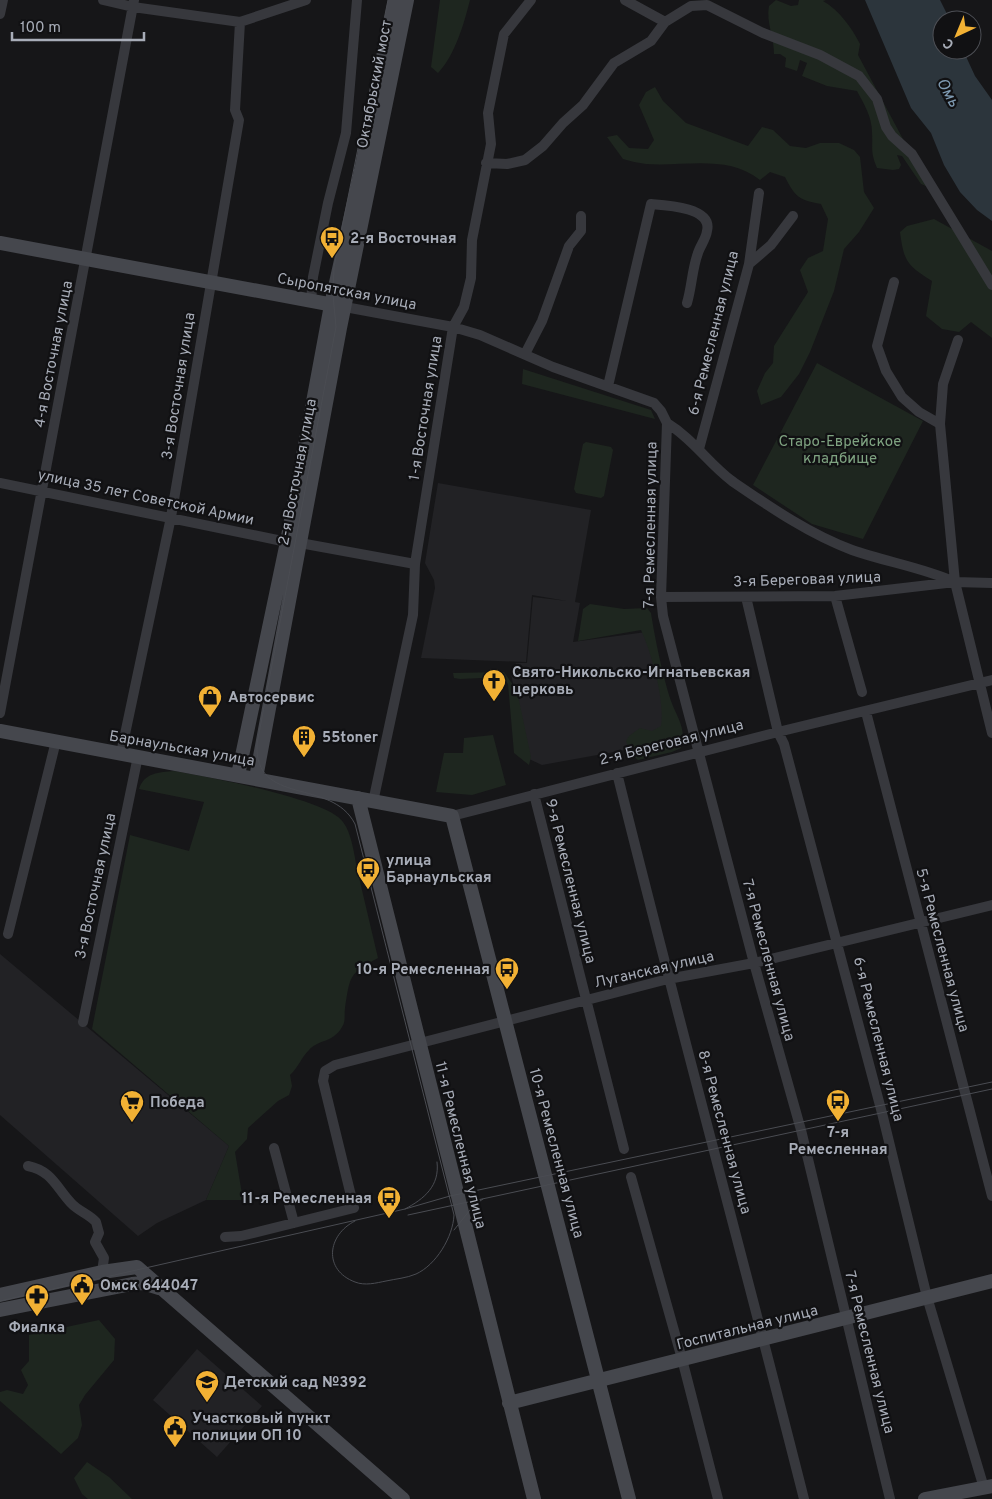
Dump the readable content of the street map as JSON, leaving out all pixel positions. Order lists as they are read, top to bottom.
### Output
{
  "streets": {
    "main road": [
      "Октябрьский мост",
      "Сыропятская улица",
      "2-я Восточная улица",
      "2-я Береговая улица",
      "Барнаульская улица",
      "11-я Ремесленная улица",
      "10-я Ремесленная улица",
      "Госпитальная улица"
    ],
    "street": [
      "6-я Ремесленная улица",
      "4-я Восточная улица",
      "3-я Восточная улица",
      "1-я Восточная улица",
      "улица 35 лет Советской Армии",
      "7-я Ремесленная улица",
      "3-я Береговая улица",
      "9-я Ремесленная улица",
      "5-я Ремесленная улица",
      "Луганская улица",
      "8-я Ремесленная улица"
    ]
  },
  "crossings": [
    ["Октябрьский мост", "2-я Восточная улица"],
    ["Сыропятская улица", "4-я Восточная улица"],
    ["Сыропятская улица", "3-я Восточная улица"],
    ["Сыропятская улица", "1-я Восточная улица"],
    ["Сыропятская улица", "2-я Восточная улица"],
    ["Сыропятская улица", "7-я Ремесленная улица"],
    ["Сыропятская улица", "3-я Береговая улица"],
    ["6-я Ремесленная улица", "3-я Береговая улица"],
    ["6-я Ремесленная улица", "2-я Береговая улица"],
    ["6-я Ремесленная улица", "Луганская улица"],
    ["6-я Ремесленная улица", "Госпитальная улица"],
    ["4-я Восточная улица", "улица 35 лет Советской Армии"],
    ["3-я Восточная улица", "улица 35 лет Советской Армии"],
    ["3-я Восточная улица", "Барнаульская улица"],
    ["1-я Восточная улица", "улица 35 лет Советской Армии"],
    ["1-я Восточная улица", "2-я Береговая улица"],
    ["2-я Восточная улица", "улица 35 лет Советской Армии"],
    ["2-я Восточная улица", "Барнаульская улица"],
    ["7-я Ремесленная улица", "3-я Береговая улица"],
    ["7-я Ремесленная улица", "2-я Береговая улица"],
    ["7-я Ремесленная улица", "Луганская улица"],
    ["7-я Ремесленная улица", "Госпитальная улица"],
    ["2-я Береговая улица", "Барнаульская улица"],
    ["2-я Береговая улица", "9-я Ремесленная улица"],
    ["2-я Береговая улица", "5-я Ремесленная улица"],
    ["2-я Береговая улица", "8-я Ремесленная улица"],
    ["2-я Береговая улица", "11-я Ремесленная улица"],
    ["2-я Береговая улица", "10-я Ремесленная улица"],
    ["Барнаульская улица", "11-я Ремесленная улица"],
    ["9-я Ремесленная улица", "Луганская улица"],
    ["5-я Ремесленная улица", "Луганская улица"],
    ["Луганская улица", "8-я Ремесленная улица"],
    ["Луганская улица", "11-я Ремесленная улица"],
    ["Луганская улица", "10-я Ремесленная улица"],
    ["8-я Ремесленная улица", "Госпитальная улица"],
    ["11-я Ремесленная улица", "Госпитальная улица"],
    ["10-я Ремесленная улица", "Госпитальная улица"]
  ],
  "water": ["Омь"],
  "parks": ["Старо-Еврейское кладбище"],
  "places": {
    "bus stop": [
      "2-я Восточная",
      "улица Барнаульская",
      "10-я Ремесленная",
      "7-я Ремесленная",
      "11-я Ремесленная"
    ],
    "church": ["Свято-Никольско-Игнатьевская церковь"],
    "shop": ["Автосервис"],
    "building": ["55toner"],
    "supermarket": ["Победа"],
    "public building": ["Омск 644047", "Участковый пункт полиции ОП 10"],
    "pharmacy": ["Фиалка"],
    "school or university": ["Детский сад №392"]
  },
  "scale_bar": "100 m",
  "north": "bottom left"
}
